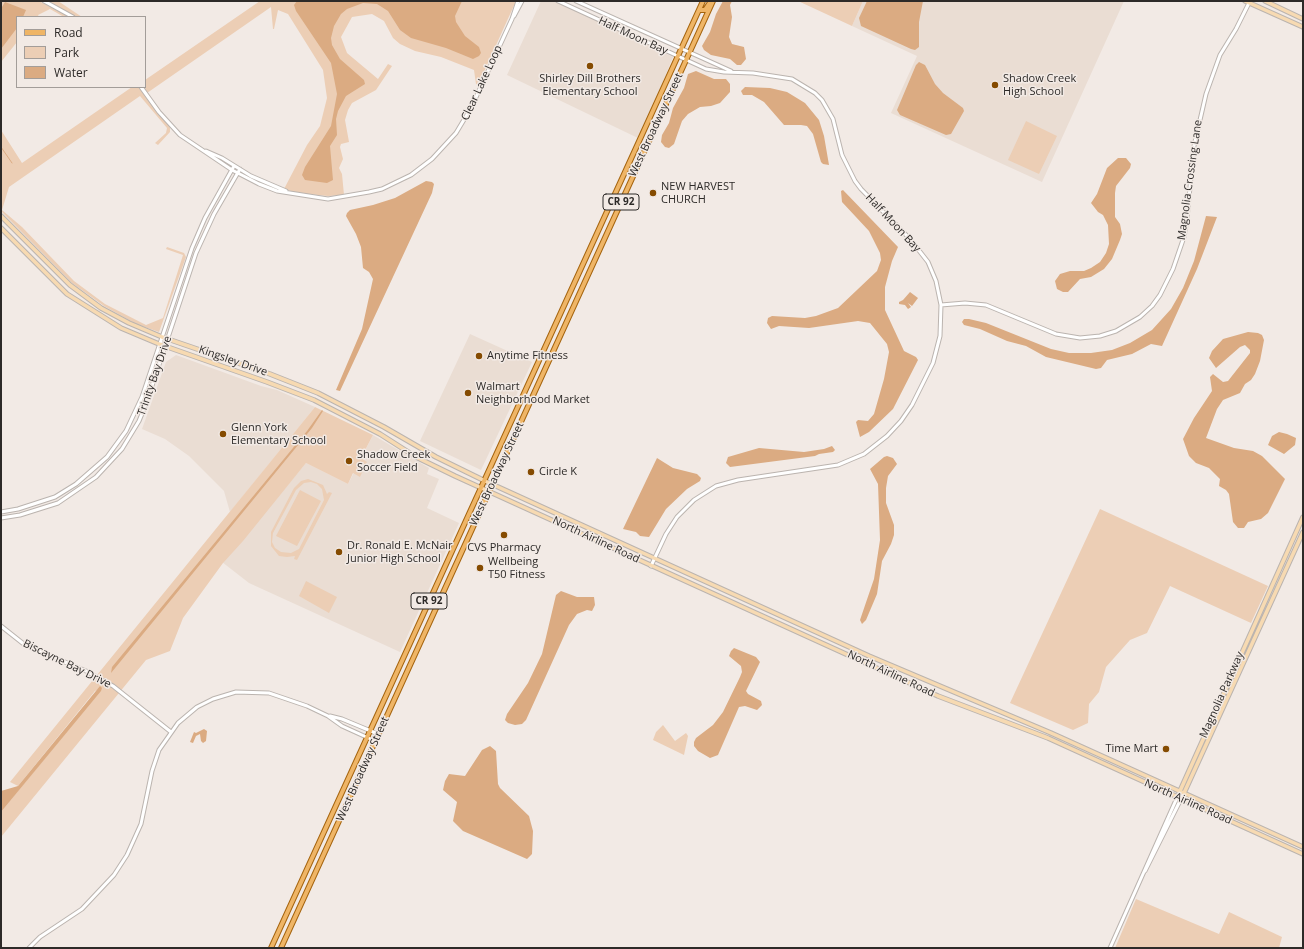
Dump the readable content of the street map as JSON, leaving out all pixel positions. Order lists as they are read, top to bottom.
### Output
{
  "streets": {
    "main road": [
      "West Broadway Street",
      "CR 92",
      "Kingsley Drive",
      "North Airline Road",
      "Magnolia Parkway"
    ],
    "street": [
      "Half Moon Bay",
      "Clear Lake Loop",
      "Magnolia Crossing Lane",
      "Trinity Bay Drive",
      "Biscayne Bay Drive"
    ]
  },
  "crossings": [
    ["Half Moon Bay", "West Broadway Street"],
    ["Half Moon Bay", "Magnolia Crossing Lane"],
    ["Half Moon Bay", "North Airline Road"],
    ["West Broadway Street", "Kingsley Drive"],
    ["West Broadway Street", "North Airline Road"],
    ["Kingsley Drive", "Trinity Bay Drive"],
    ["Kingsley Drive", "North Airline Road"],
    ["North Airline Road", "Magnolia Parkway"]
  ],
  "places": [
    "Shirley Dill Brothers Elementary School",
    "Shadow Creek High School",
    "NEW HARVEST CHURCH",
    "Anytime Fitness",
    "Walmart Neighborhood Market",
    "Glenn York Elementary School",
    "Shadow Creek Soccer Field",
    "Circle K",
    "CVS Pharmacy",
    "Dr. Ronald E. McNair Junior High School",
    "Wellbeing T50 Fitness",
    "Time Mart"
  ],
  "legend": ["Road", "Park", "Water"]
}
